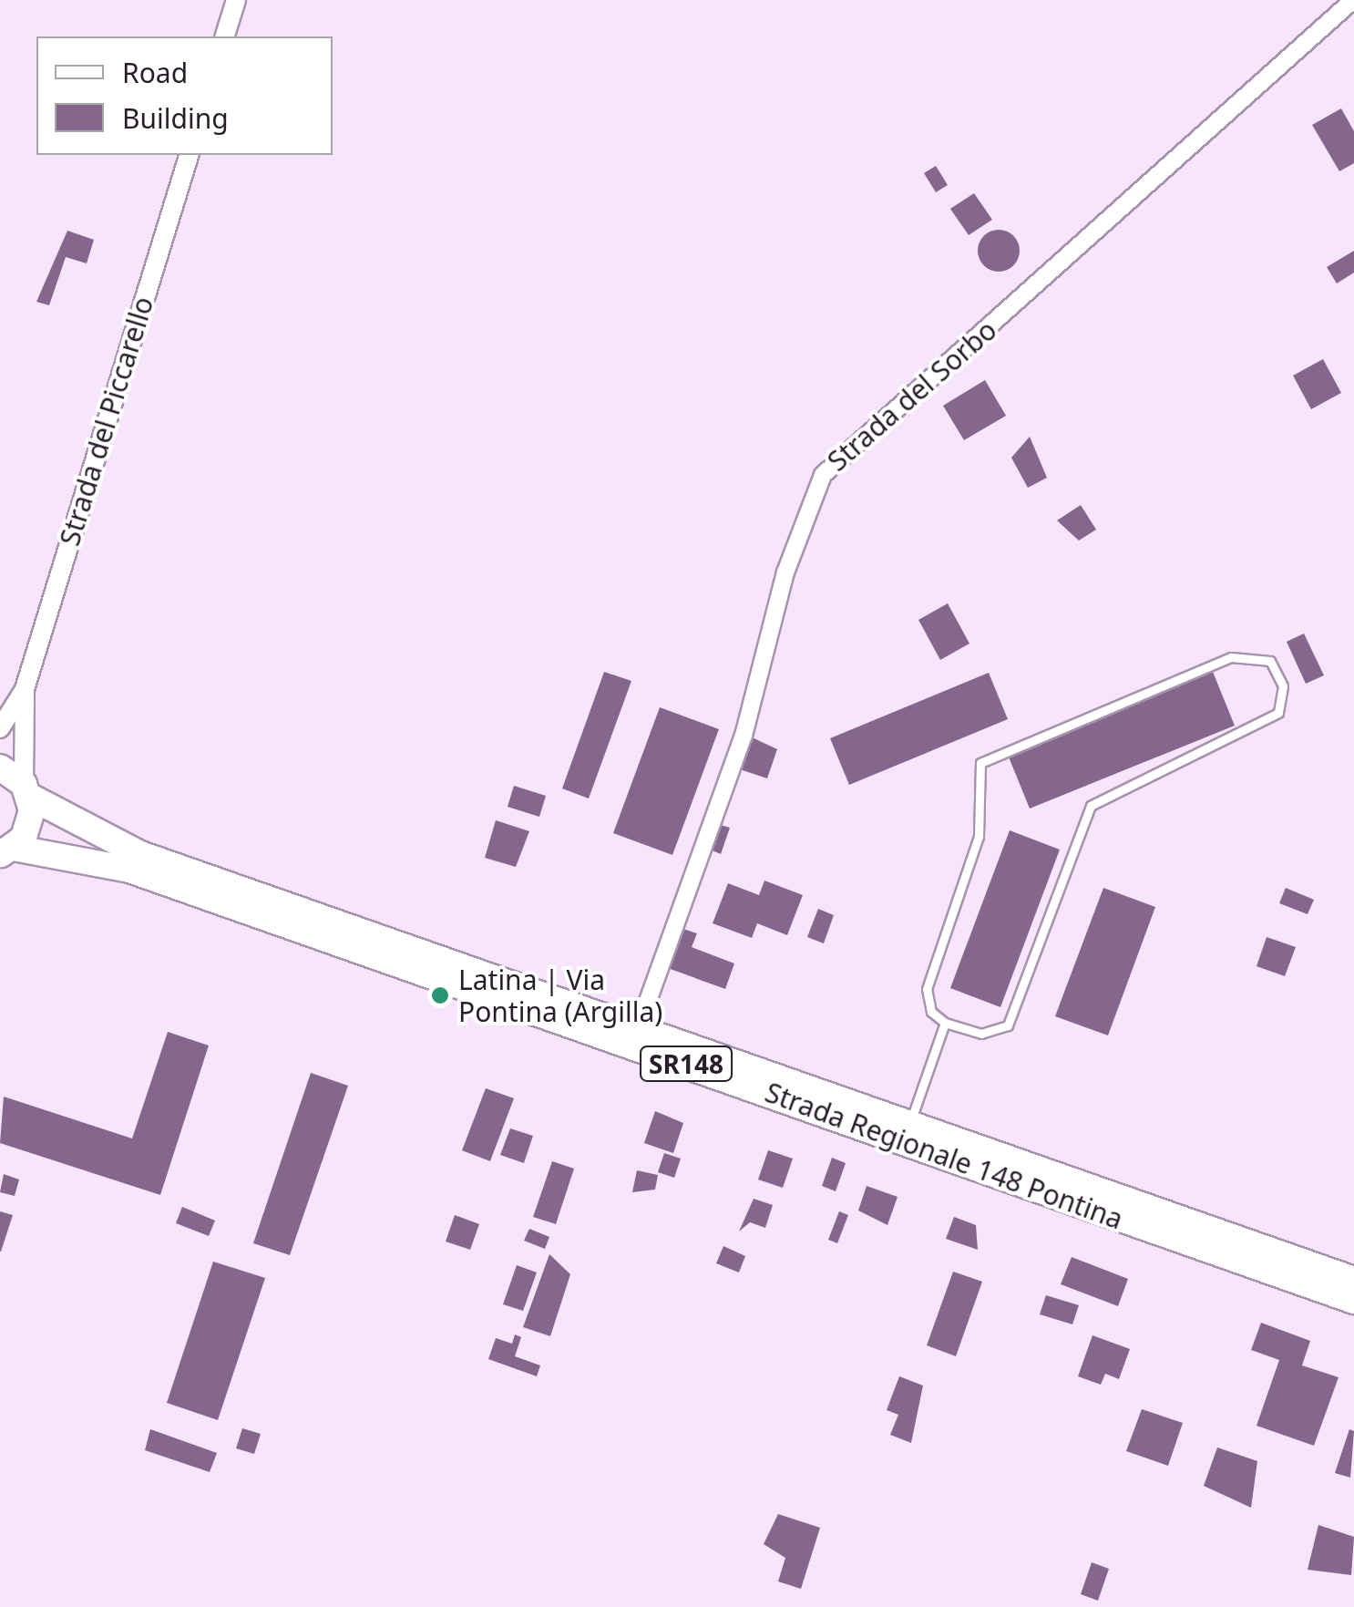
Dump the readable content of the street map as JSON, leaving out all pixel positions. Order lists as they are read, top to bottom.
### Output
{
  "streets": {
    "main road": ["SR148", "Strada Regionale 148 Pontina"],
    "street": ["Strada del Sorbo", "Strada del Piccarello"]
  },
  "crossings": [
    ["Strada del Sorbo", "Strada Regionale 148 Pontina"],
    ["Strada del Piccarello", "Strada Regionale 148 Pontina"]
  ],
  "places": ["Latina | Via Pontina (Argilla)"],
  "legend": ["Road", "Building"]
}
